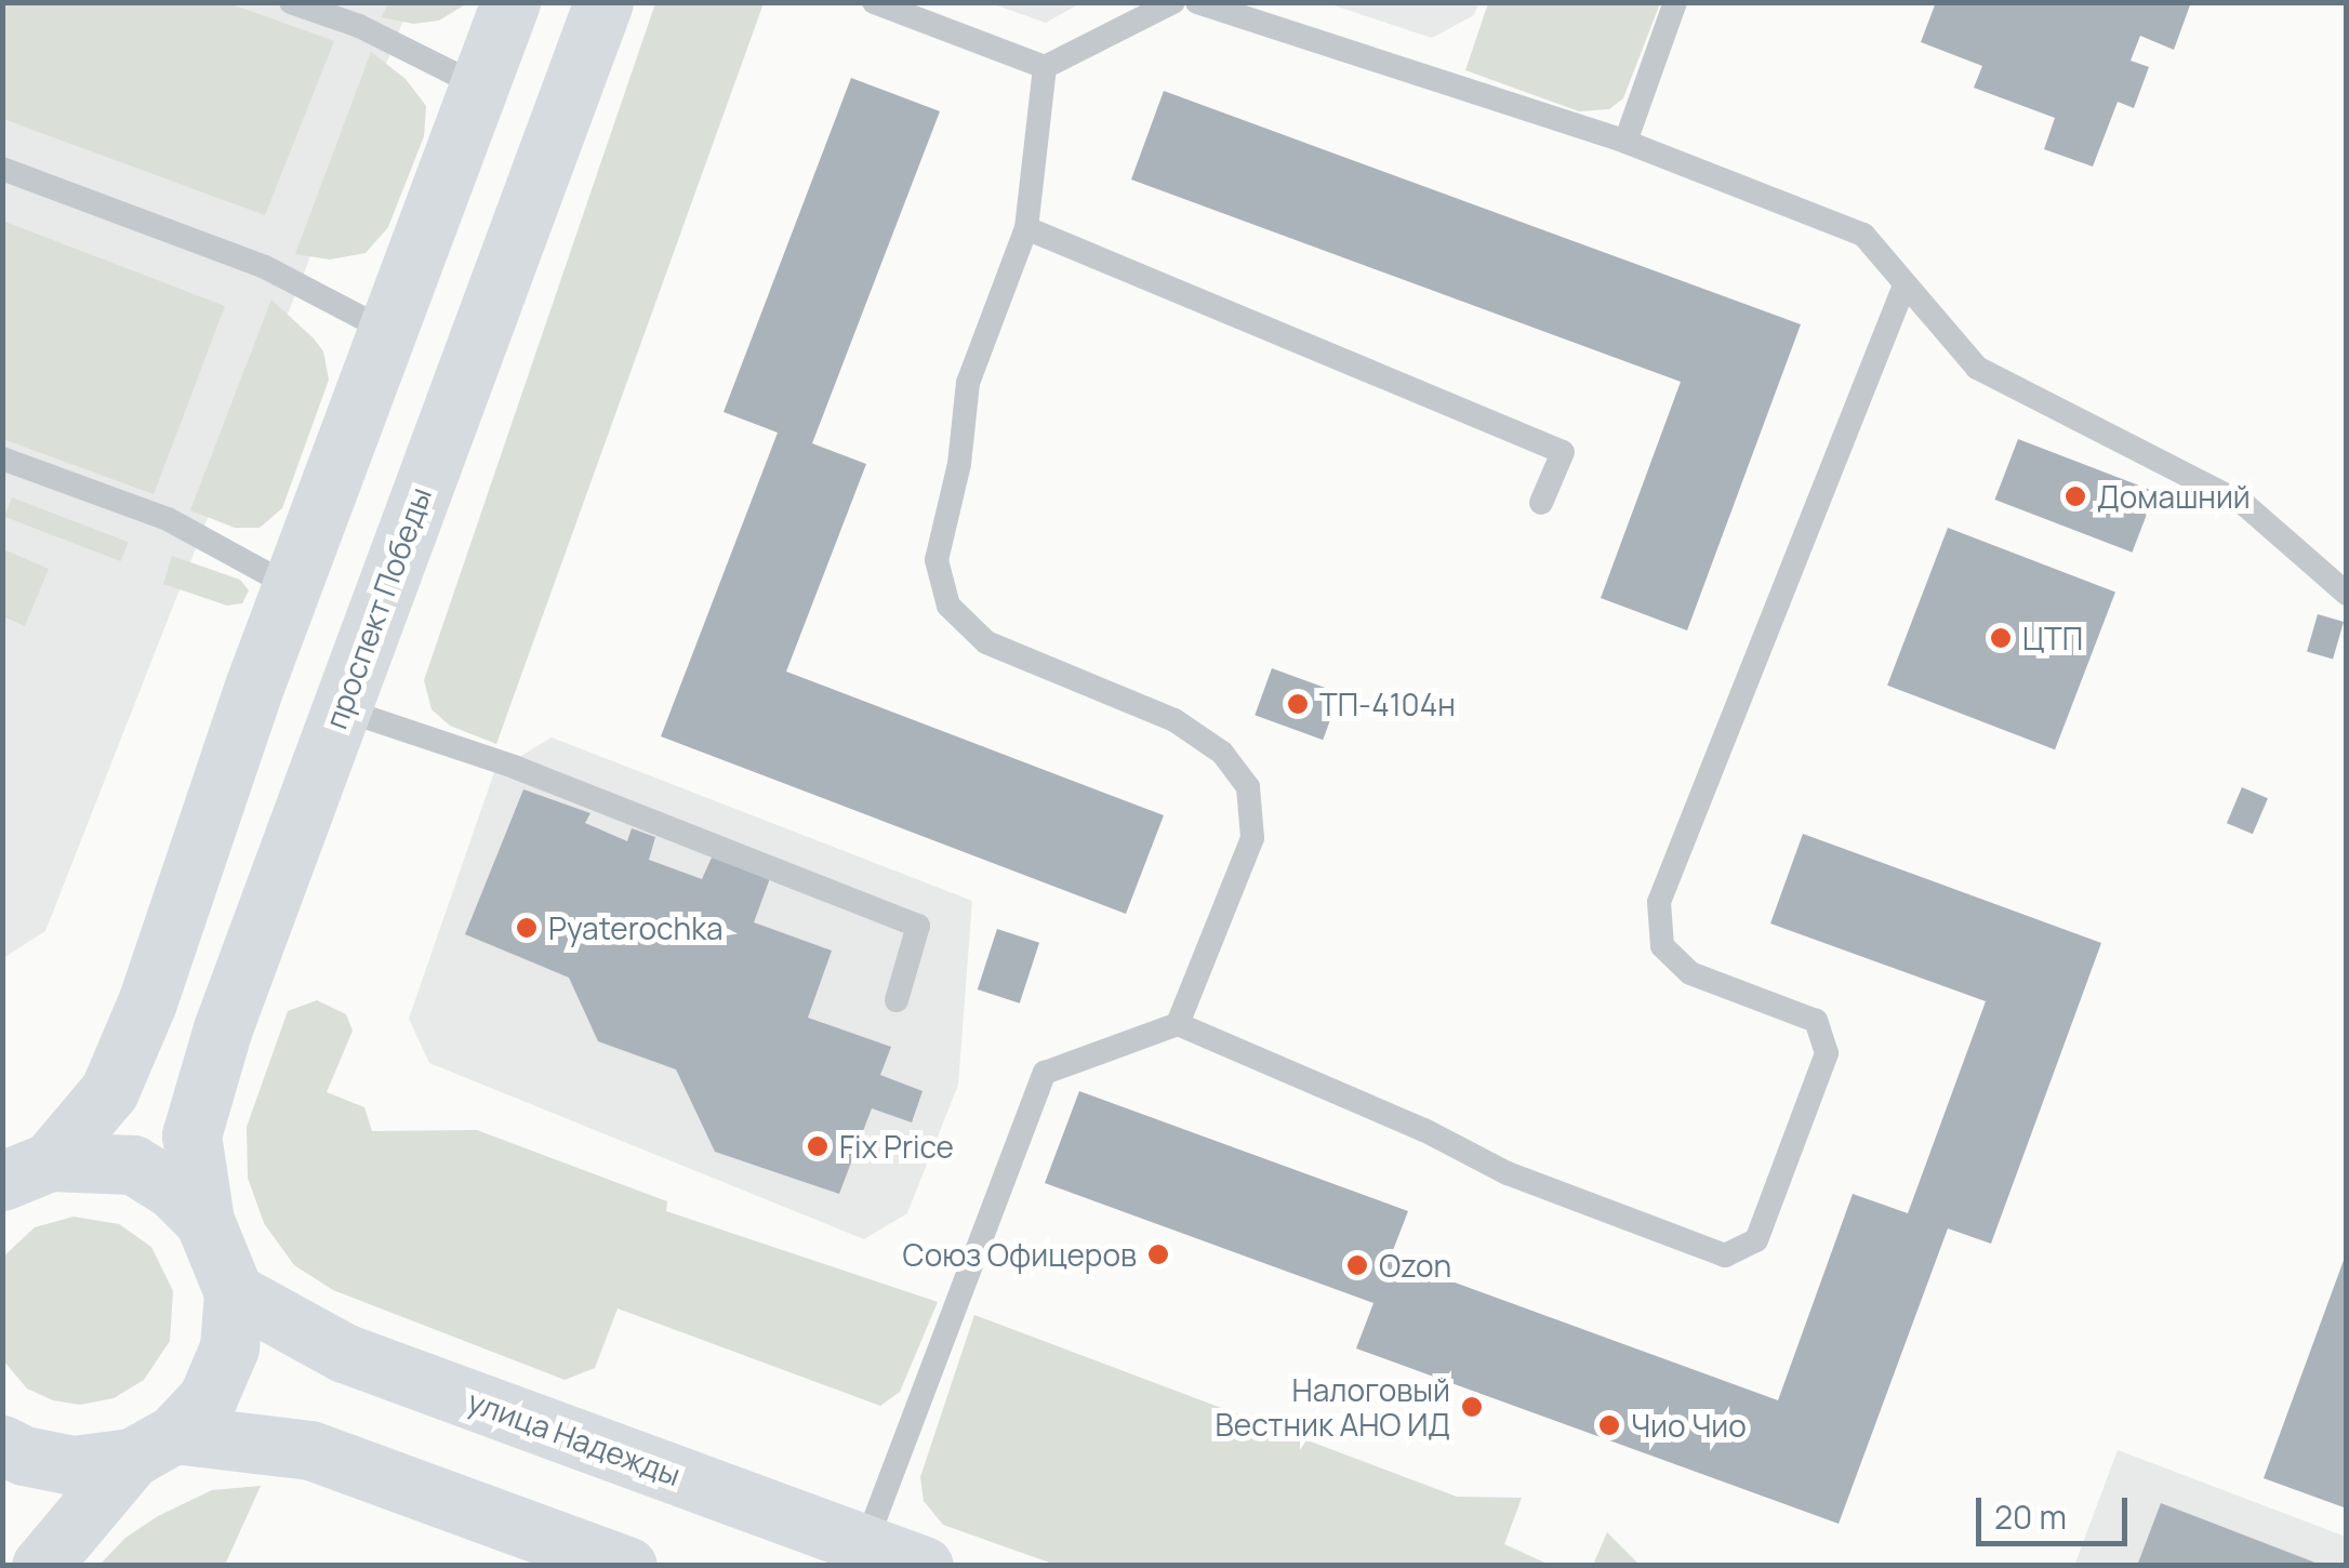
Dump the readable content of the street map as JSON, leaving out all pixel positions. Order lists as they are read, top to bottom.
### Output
{
  "streets": {
    "main road": ["проспект Победы", "улица Надежды"]
  },
  "crossings": [
    ["проспект Победы", "улица Надежды"]
  ],
  "places": [
    "Домашний",
    "ЦТП",
    "ТП-4104н",
    "Pyaterochka",
    "Fix Price",
    "Союз Офицеров",
    "Ozon",
    "Налоговый Вестник АНО ИД",
    "Чио Чио"
  ],
  "scale_bar": "20 m"
}
